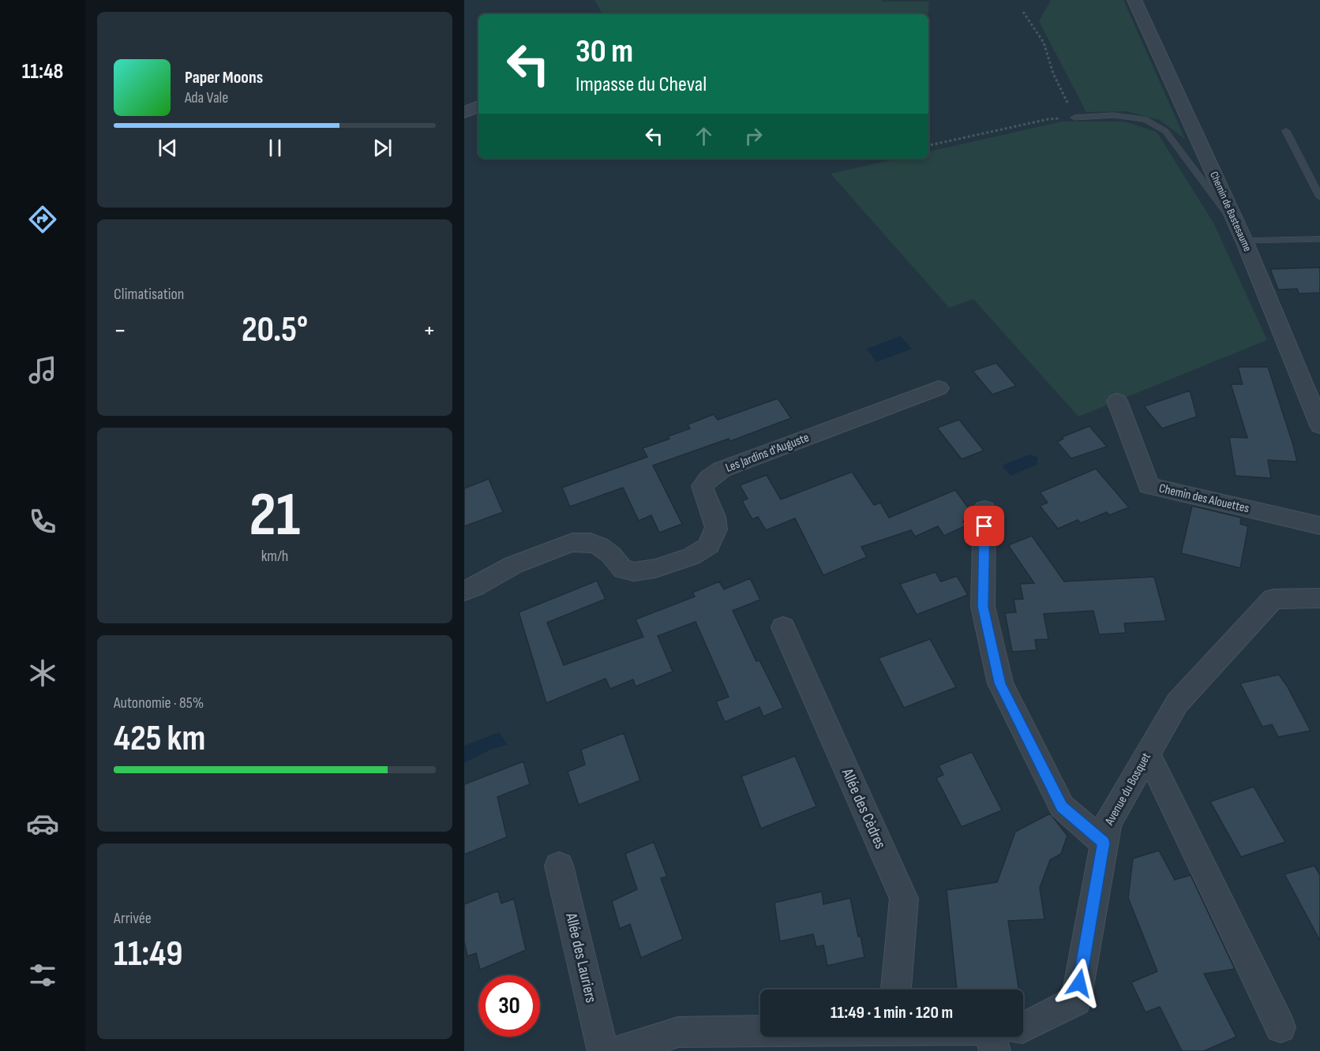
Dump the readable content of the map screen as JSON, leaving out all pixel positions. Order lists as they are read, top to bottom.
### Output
{
  "streets": {
    "street": [
      "Chemin de Bastesaume",
      "Les Jardins d'Auguste",
      "Chemin des Alouettes",
      "Avenue du Bosquet",
      "Allée des Cèdres",
      "Allée des Lauriers"
    ]
  },
  "page": {
    "tabs": "11:48",
    "turn": ["30 m", "Impasse du Cheval"],
    "song": ["Paper Moons", "Ada Vale"],
    "tile": [
      "Climatisation",
      ["21", "km/h"],
      ["Autonomie · 85%", "425 km"],
      ["Arrivée", "11:49"]
    ],
    "heat": ["−", "20.5°", "+"],
    "limit": "30",
    "trip": "11:49 · 1 min · 120 m"
  }
}
